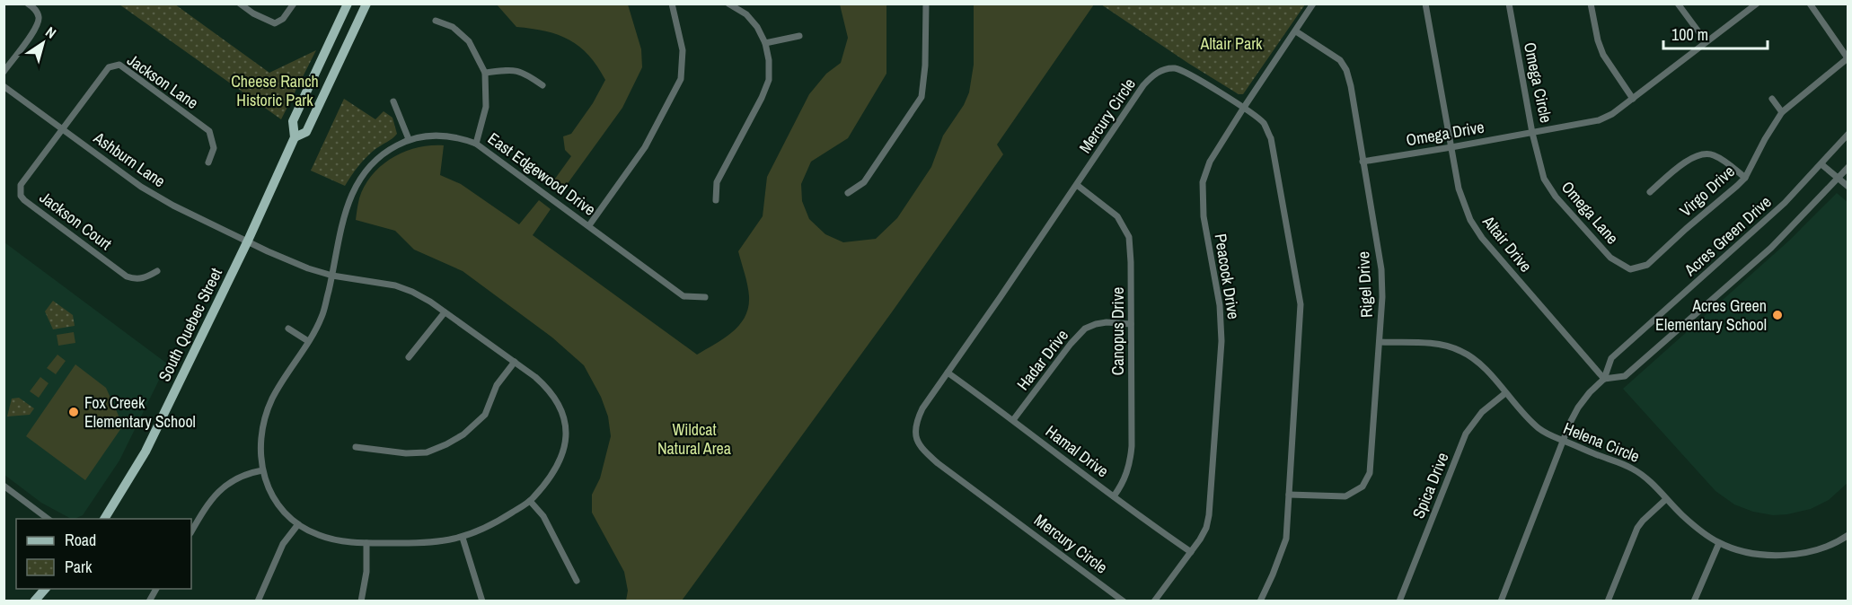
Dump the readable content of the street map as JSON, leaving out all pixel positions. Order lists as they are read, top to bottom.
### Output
{
  "streets": {
    "main road": ["South Quebec Street"],
    "street": [
      "Jackson Lane",
      "Omega Circle",
      "Mercury Circle",
      "Omega Drive",
      "Ashburn Lane",
      "East Edgewood Drive",
      "Virgo Drive",
      "Omega Lane",
      "Jackson Court",
      "Acres Green Drive",
      "Altair Drive",
      "Peacock Drive",
      "Rigel Drive",
      "Canopus Drive",
      "Hadar Drive",
      "Helena Circle",
      "Hamal Drive",
      "Spica Drive"
    ]
  },
  "crossings": [
    ["Jackson Lane", "Ashburn Lane"],
    ["Jackson Lane", "Jackson Court"],
    ["Omega Circle", "Omega Drive"],
    ["Omega Circle", "Omega Lane"],
    ["Mercury Circle", "Peacock Drive"],
    ["Mercury Circle", "Rigel Drive"],
    ["Mercury Circle", "Canopus Drive"],
    ["Mercury Circle", "Hamal Drive"],
    ["Omega Drive", "Omega Lane"],
    ["Omega Drive", "Altair Drive"],
    ["Omega Drive", "Rigel Drive"],
    ["Ashburn Lane", "East Edgewood Drive"],
    ["Ashburn Lane", "Jackson Court"],
    ["Ashburn Lane", "South Quebec Street"],
    ["Virgo Drive", "Omega Lane"],
    ["Acres Green Drive", "Altair Drive"],
    ["Acres Green Drive", "Helena Circle"],
    ["Peacock Drive", "Rigel Drive"],
    ["Peacock Drive", "Hamal Drive"],
    ["Rigel Drive", "Helena Circle"],
    ["Canopus Drive", "Hadar Drive"],
    ["Canopus Drive", "Hamal Drive"],
    ["Hadar Drive", "Hamal Drive"],
    ["Helena Circle", "Spica Drive"]
  ],
  "parks": ["Altair Park", "Cheese Ranch Historic Park", "Wildcat Natural Area"],
  "places": ["Acres Green Elementary School", "Fox Creek Elementary School"],
  "legend": ["Road", "Park"],
  "scale_bar": "100 m",
  "north": "top right"
}
